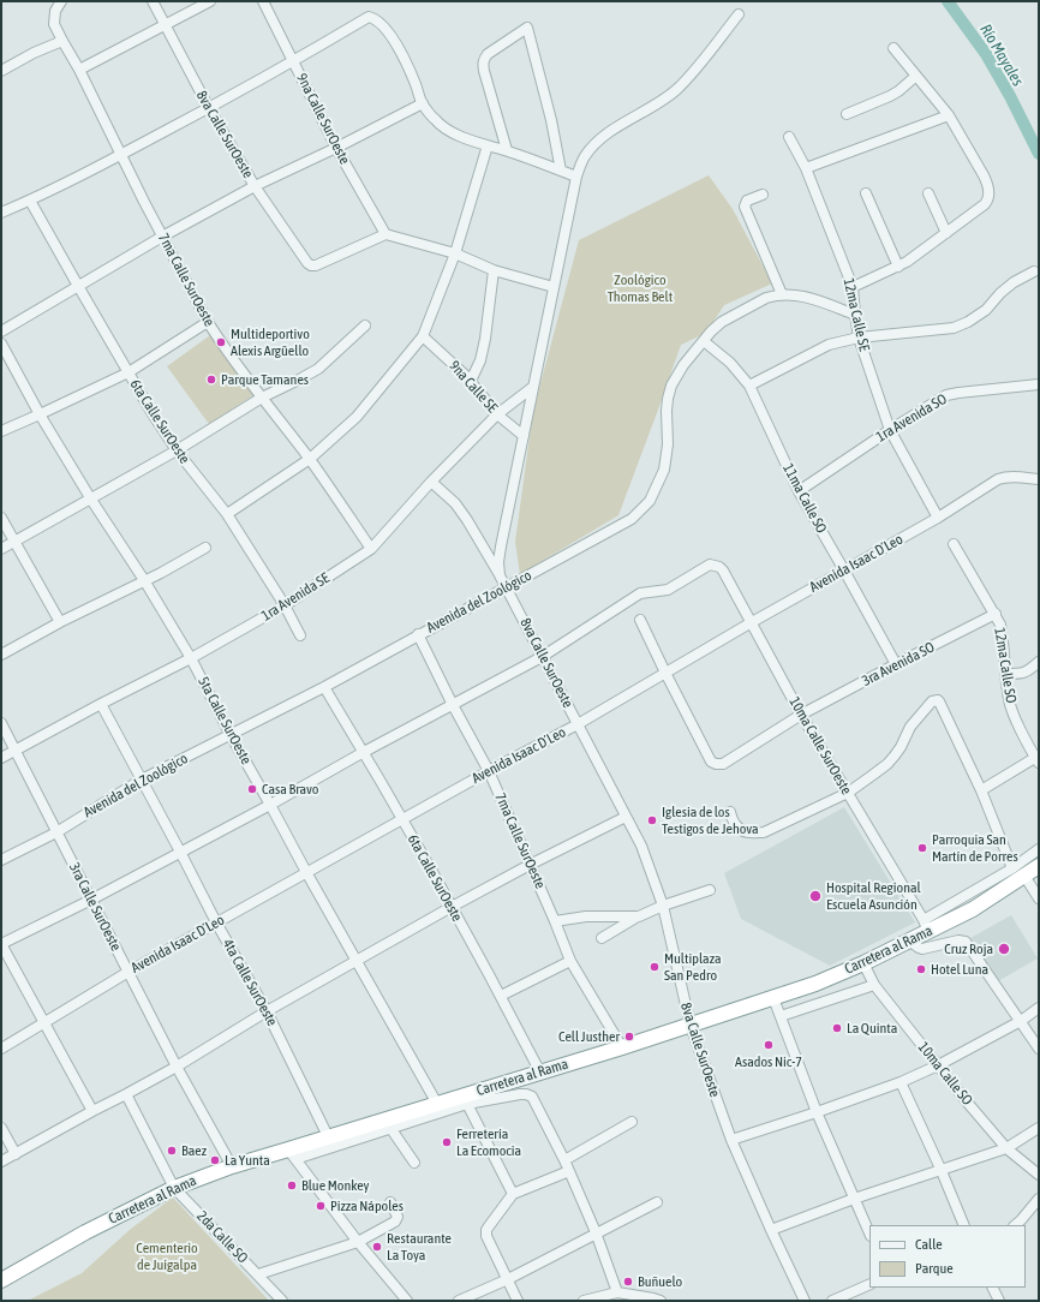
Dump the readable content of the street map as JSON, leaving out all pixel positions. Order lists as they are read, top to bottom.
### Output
{
  "streets": {
    "highway": ["Carretera al Rama"],
    "street": [
      "9na Calle SurOeste",
      "8va Calle SurOeste",
      "7ma Calle SurOeste",
      "12ma Calle SE",
      "9na Calle SE",
      "1ra Avenida SO",
      "6ta Calle SurOeste",
      "11ma Calle SO",
      "Avenida Isaac D´Leo",
      "1ra Avenida SE",
      "Avenida del Zoológico",
      "3ra Avenida SO",
      "12ma Calle SO",
      "5ta Calle SurOeste",
      "10ma Calle SurOeste",
      "3ra Calle SurOeste",
      "4ta Calle SurOeste",
      "10ma Calle SO",
      "2da Calle SO"
    ]
  },
  "crossings": [
    ["9na Calle SurOeste", "8va Calle SurOeste"],
    ["8va Calle SurOeste", "Avenida Isaac D´Leo"],
    ["8va Calle SurOeste", "1ra Avenida SE"],
    ["8va Calle SurOeste", "Avenida del Zoológico"],
    ["8va Calle SurOeste", "10ma Calle SurOeste"],
    ["8va Calle SurOeste", "Carretera al Rama"],
    ["7ma Calle SurOeste", "Avenida Isaac D´Leo"],
    ["7ma Calle SurOeste", "1ra Avenida SE"],
    ["7ma Calle SurOeste", "Avenida del Zoológico"],
    ["7ma Calle SurOeste", "Carretera al Rama"],
    ["12ma Calle SE", "1ra Avenida SO"],
    ["12ma Calle SE", "Avenida Isaac D´Leo"],
    ["12ma Calle SE", "Avenida del Zoológico"],
    ["9na Calle SE", "1ra Avenida SE"],
    ["1ra Avenida SO", "11ma Calle SO"],
    ["6ta Calle SurOeste", "Avenida Isaac D´Leo"],
    ["6ta Calle SurOeste", "1ra Avenida SE"],
    ["6ta Calle SurOeste", "Avenida del Zoológico"],
    ["6ta Calle SurOeste", "Carretera al Rama"],
    ["11ma Calle SO", "Avenida Isaac D´Leo"],
    ["11ma Calle SO", "Avenida del Zoológico"],
    ["11ma Calle SO", "3ra Avenida SO"],
    ["Avenida Isaac D´Leo", "3ra Avenida SO"],
    ["Avenida Isaac D´Leo", "5ta Calle SurOeste"],
    ["Avenida Isaac D´Leo", "10ma Calle SurOeste"],
    ["Avenida Isaac D´Leo", "3ra Calle SurOeste"],
    ["Avenida Isaac D´Leo", "4ta Calle SurOeste"],
    ["1ra Avenida SE", "5ta Calle SurOeste"],
    ["1ra Avenida SE", "3ra Calle SurOeste"],
    ["1ra Avenida SE", "4ta Calle SurOeste"],
    ["Avenida del Zoológico", "5ta Calle SurOeste"],
    ["Avenida del Zoológico", "3ra Calle SurOeste"],
    ["Avenida del Zoológico", "4ta Calle SurOeste"],
    ["3ra Avenida SO", "12ma Calle SO"],
    ["3ra Avenida SO", "10ma Calle SurOeste"],
    ["5ta Calle SurOeste", "Carretera al Rama"],
    ["10ma Calle SurOeste", "Carretera al Rama"],
    ["3ra Calle SurOeste", "Carretera al Rama"],
    ["Carretera al Rama", "4ta Calle SurOeste"],
    ["Carretera al Rama", "10ma Calle SO"],
    ["Carretera al Rama", "2da Calle SO"]
  ],
  "water": ["Río Mayales"],
  "parks": ["Zoológico Thomas Belt", "Cementerio de Juigalpa"],
  "places": [
    "Multideportivo Alexis Argüello",
    "Parque Tamanes",
    "Casa Bravo",
    "Iglesia de los Testigos de Jehova",
    "Parroquia San Martín de Porres",
    "Hospital Regional Escuela Asunción",
    "Cruz Roja",
    "Multiplaza San Pedro",
    "Hotel Luna",
    "La Quinta",
    "Cell Justher",
    "Asados Nic-7",
    "Ferretería La Ecomocia",
    "Baez",
    "La Yunta",
    "Blue Monkey",
    "Pizza Nápoles",
    "Restaurante La Toya",
    "Buñuelo"
  ],
  "legend": ["Calle", "Parque"]
}
